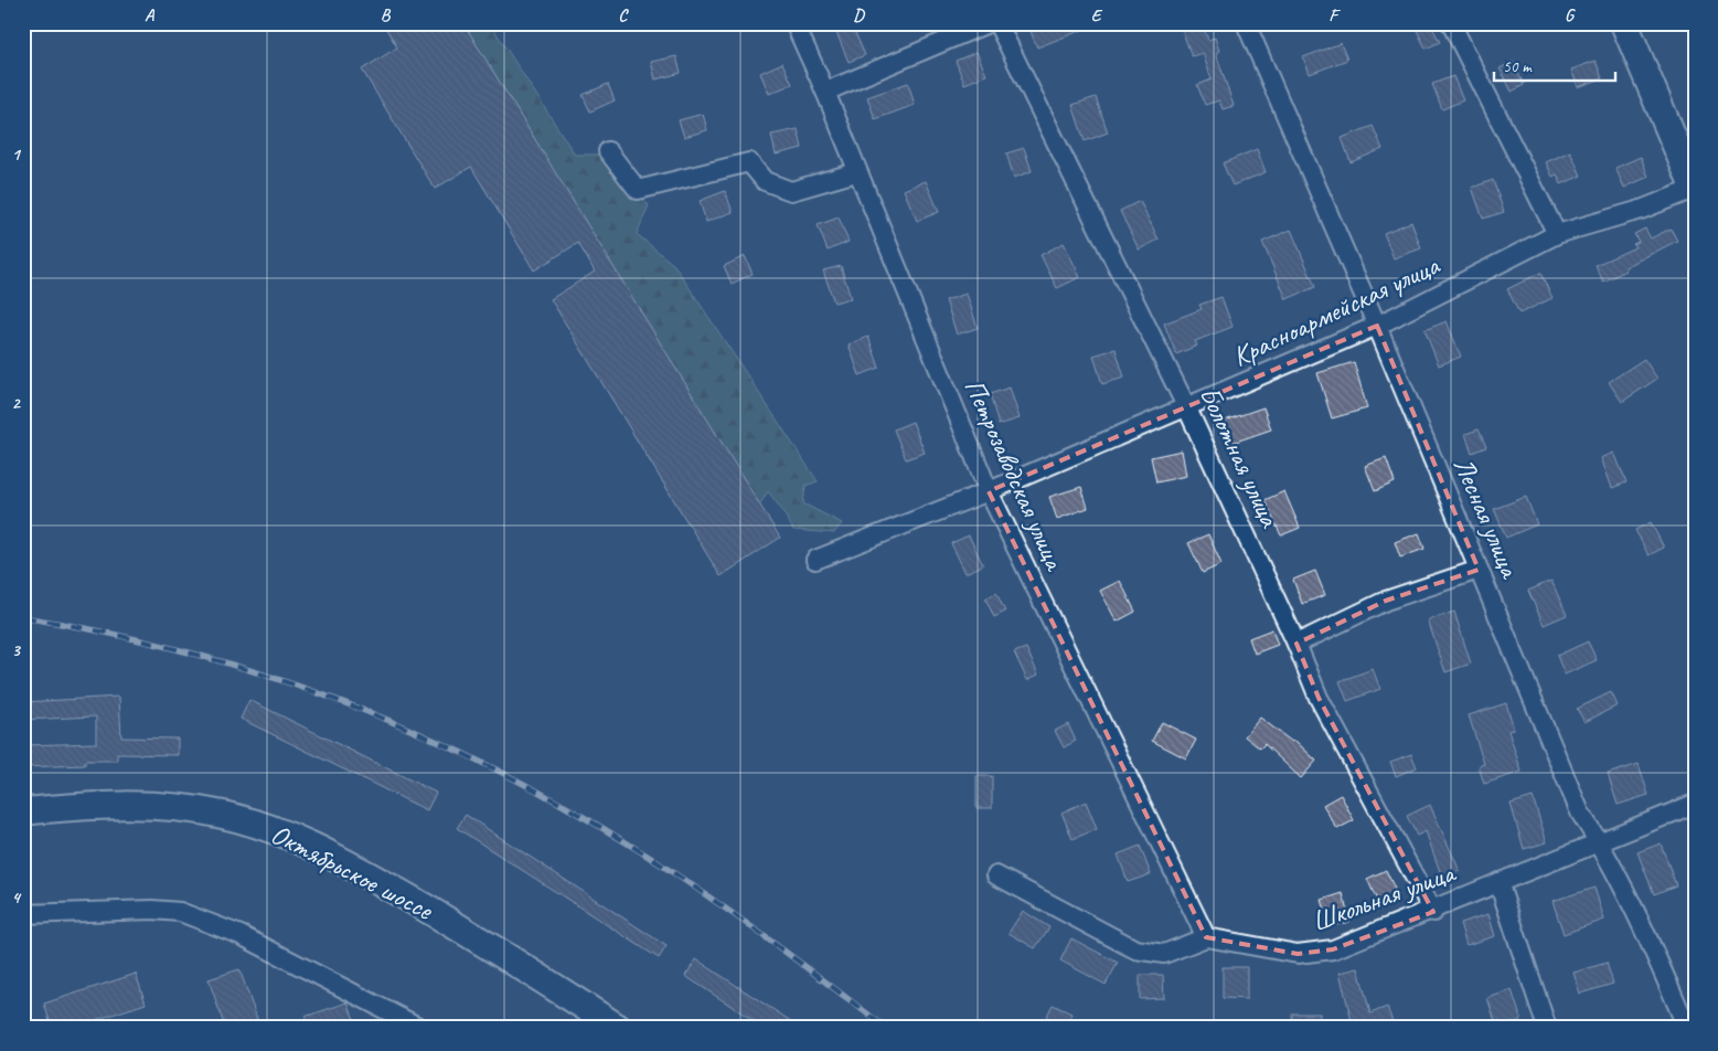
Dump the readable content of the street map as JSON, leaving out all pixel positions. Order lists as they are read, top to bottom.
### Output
{
  "streets": {
    "main road": ["Октябрьское шоссе"],
    "street": [
      "Красноармейская улица",
      "Болотная улица",
      "Петрозаводская улица",
      "Лесная улица",
      "Школьная улица"
    ]
  },
  "crossings": [
    ["Красноармейская улица", "Болотная улица"],
    ["Красноармейская улица", "Петрозаводская улица"],
    ["Красноармейская улица", "Лесная улица"],
    ["Болотная улица", "Школьная улица"],
    ["Петрозаводская улица", "Школьная улица"],
    ["Лесная улица", "Школьная улица"]
  ],
  "scale_bar": "50 m",
  "grid": {
    "columns": [
      "A",
      "B",
      "C",
      "D",
      "E",
      "F",
      "G"
    ],
    "rows": [
      "1",
      "2",
      "3",
      "4"
    ]
  }
}
